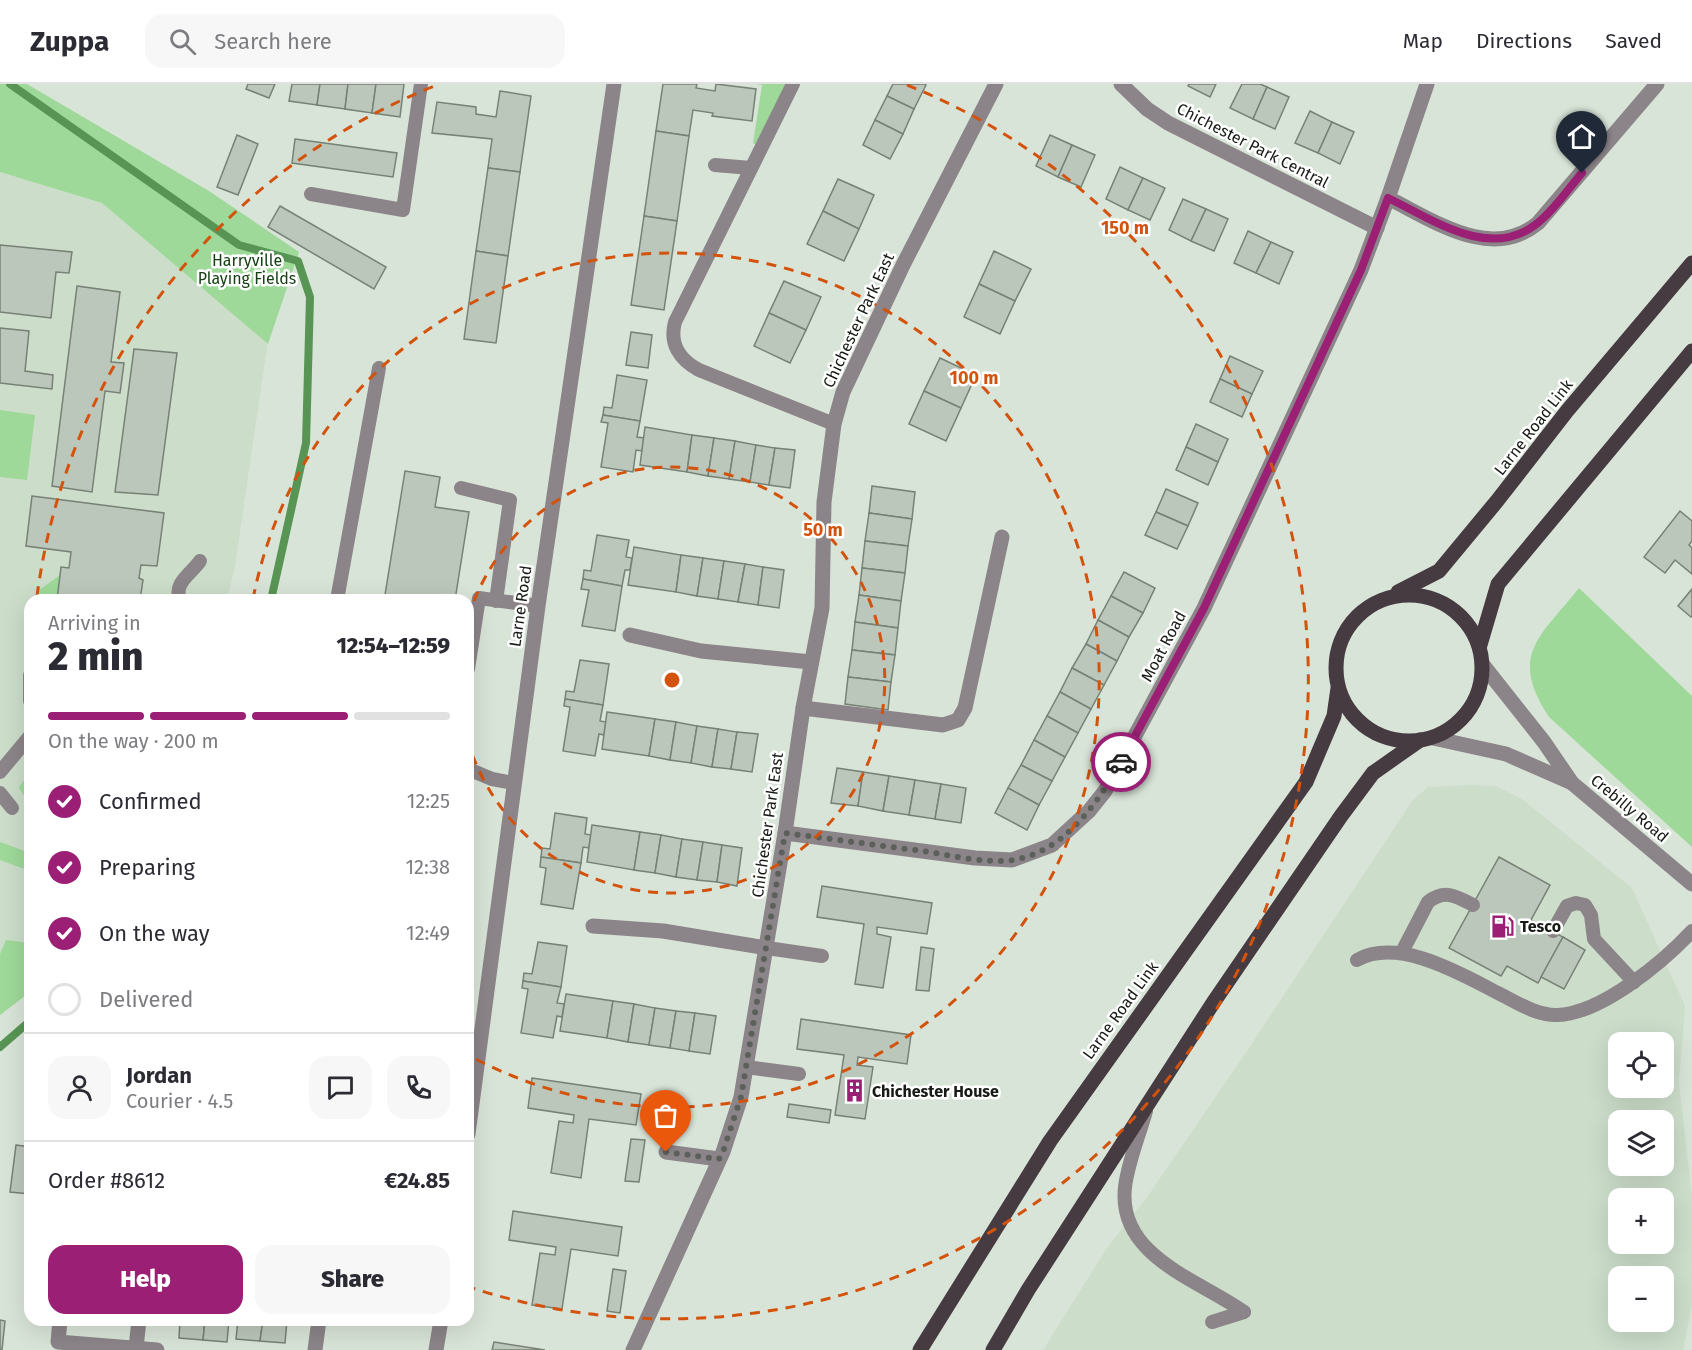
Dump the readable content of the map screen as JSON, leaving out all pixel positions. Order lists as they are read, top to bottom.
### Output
{
  "streets": {
    "main road": ["Larne Road Link"],
    "street": [
      "Chichester Park Central",
      "Chichester Park East",
      "Larne Road",
      "Moat Road",
      "Crebilly Road"
    ]
  },
  "crossings": [
    ["Chichester Park Central", "Moat Road"],
    ["Chichester Park East", "Moat Road"],
    ["Larne Road Link", "Crebilly Road"]
  ],
  "parks": ["Harryville Playing Fields"],
  "places": {
    "fuel station": ["Tesco"],
    "building": ["Chichester House"]
  },
  "page": {
    "header": "Zuppa",
    "search": "Search here",
    "nav": ["Map", "Directions", "Saved"],
    "heading": ["2 min", "Arriving in", "12:54–12:59"],
    "panel": [
      "Jordan",
      "Courier · 4.5",
      "Order #8612",
      "€24.85"
    ],
    "bar": "On the way · 200 m",
    "list": [
      ["Confirmed", "12:25"],
      ["Preparing", "12:38"],
      ["On the way", "12:49"],
      "Delivered"
    ],
    "map_buttons": ["+", "−"],
    "buttons": ["Help", "Share"]
  },
  "rings": ["150 m", "100 m", "50 m"]
}
